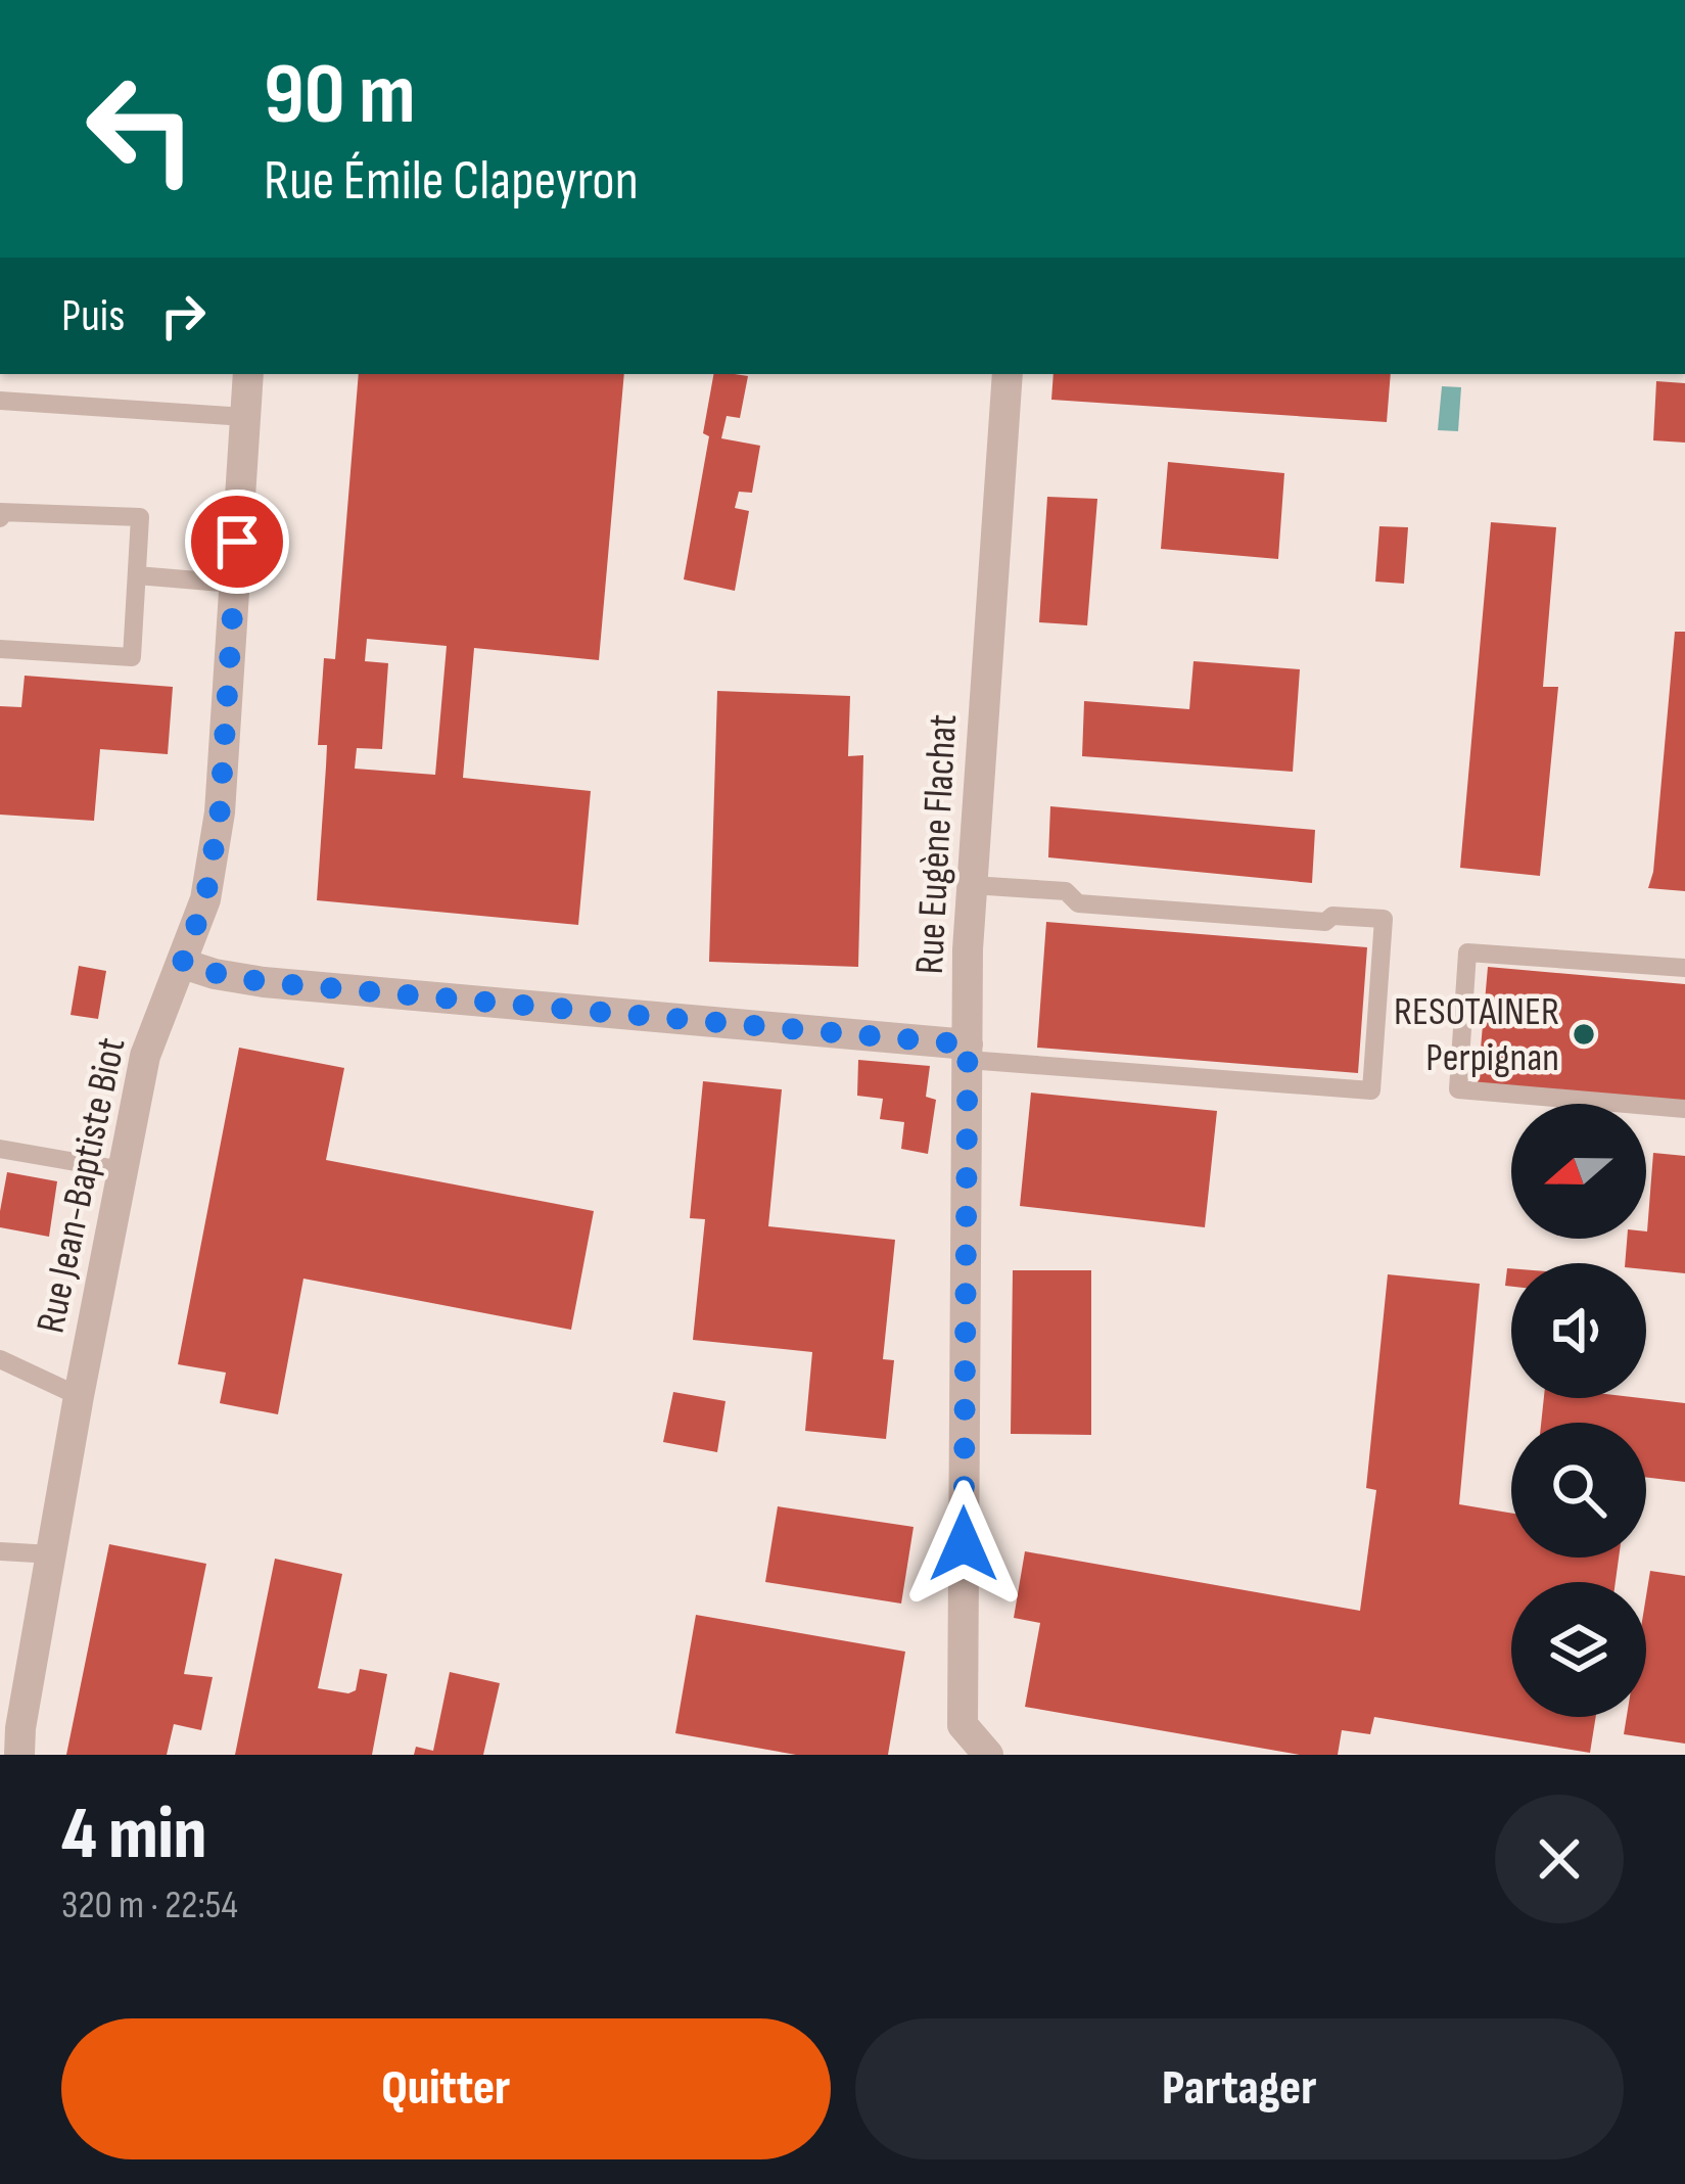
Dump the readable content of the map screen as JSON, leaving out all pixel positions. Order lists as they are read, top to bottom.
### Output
{
  "streets": {
    "street": ["Rue Eugène Flachat", "Rue Jean-Baptiste Biot"]
  },
  "places": ["RESOTAINER Perpignan"],
  "north": "left",
  "page": {
    "turn": ["90 m", "Rue Émile Clapeyron"],
    "then": "Puis",
    "heading": ["4 min", "320 m · 22:54"],
    "buttons": ["Quitter", "Partager"]
  }
}
